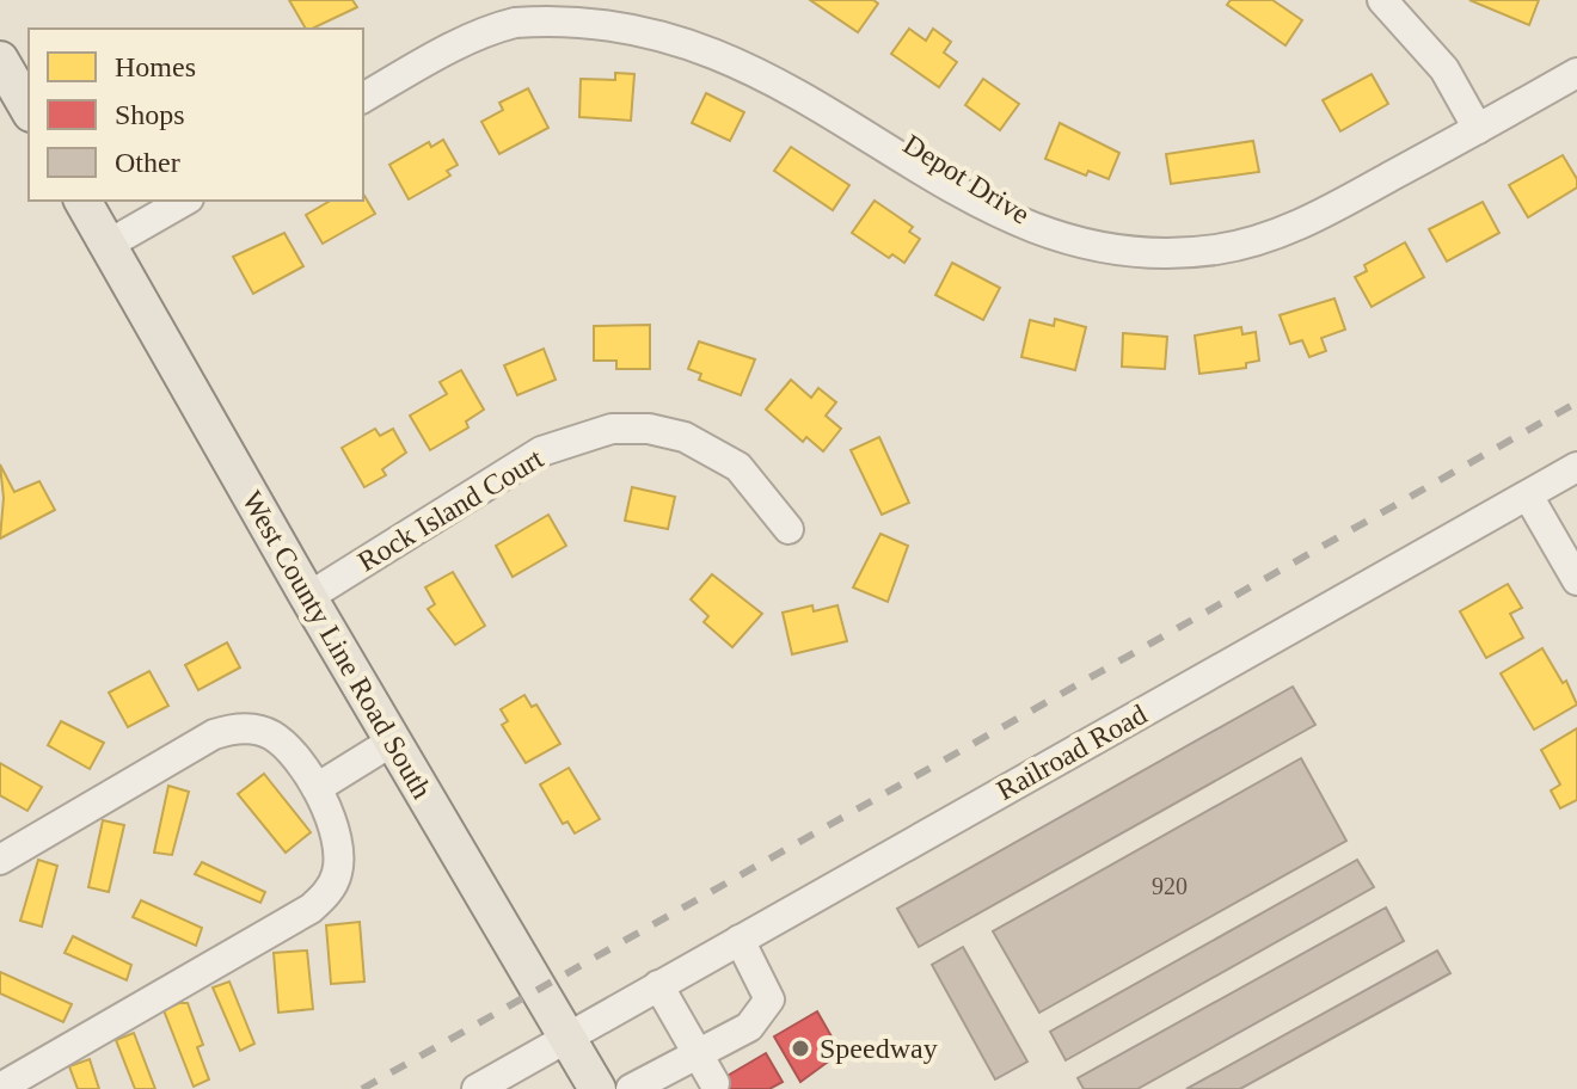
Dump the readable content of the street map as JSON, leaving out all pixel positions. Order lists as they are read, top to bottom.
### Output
{
  "streets": {
    "main road": ["West County Line Road South"],
    "street": ["Depot Drive", "Rock Island Court", "Railroad Road"]
  },
  "crossings": [
    ["Rock Island Court", "West County Line Road South"],
    ["West County Line Road South", "Railroad Road"]
  ],
  "places": ["Speedway"],
  "house_numbers": ["920"],
  "legend": ["Homes", "Shops", "Other"]
}
